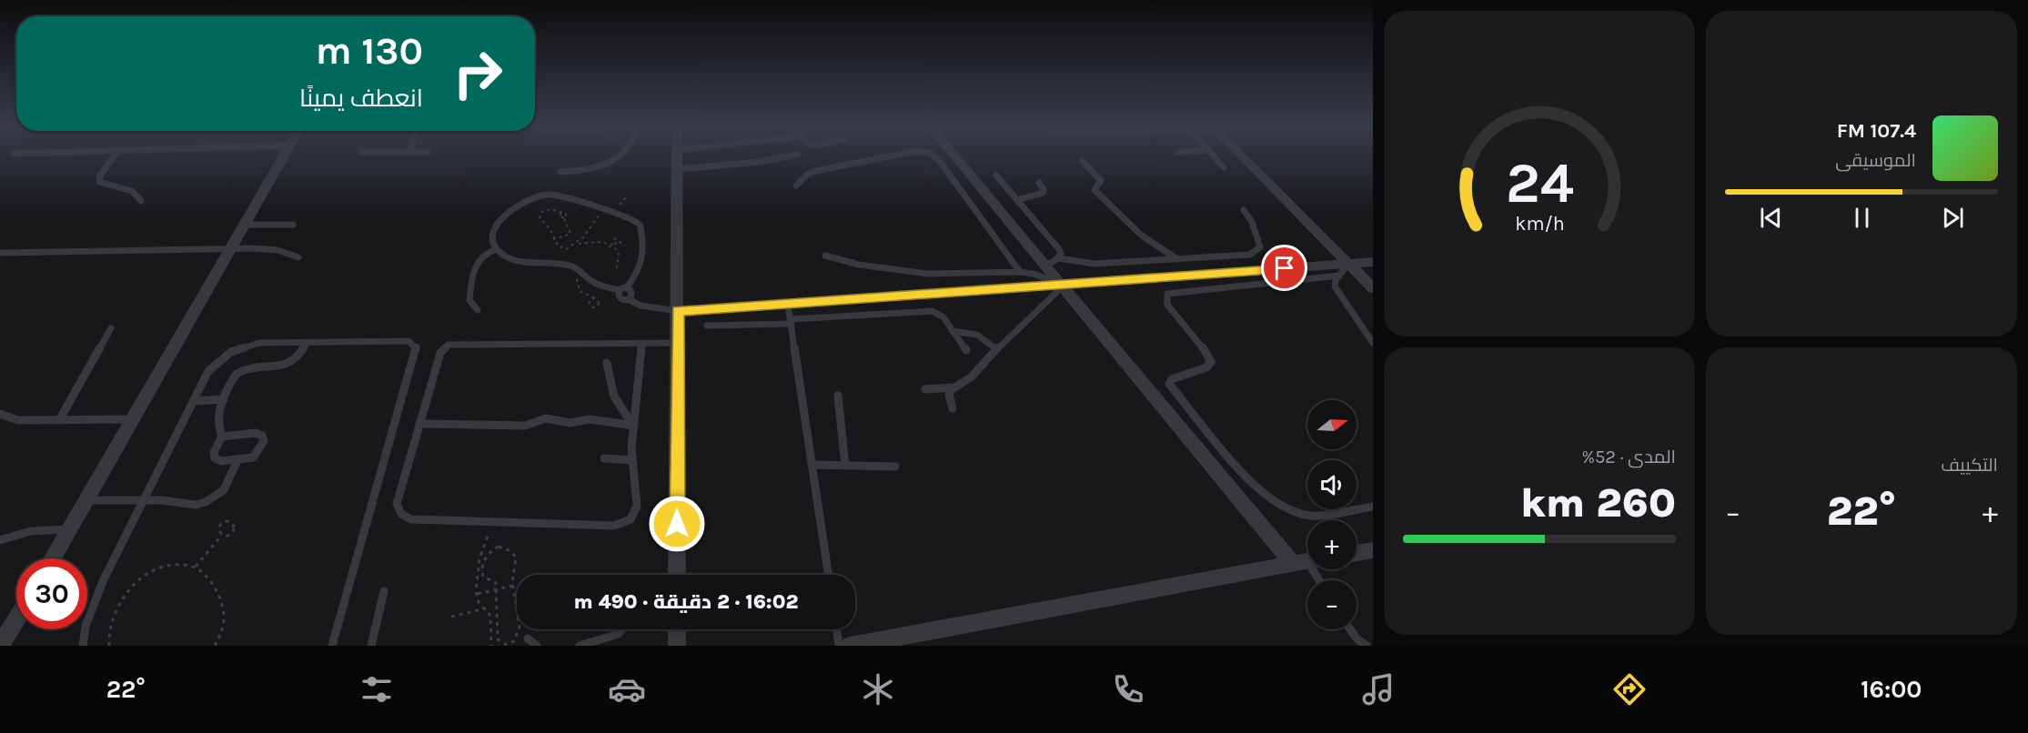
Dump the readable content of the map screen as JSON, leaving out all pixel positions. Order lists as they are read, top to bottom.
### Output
{
  "north": "right",
  "page": {
    "turn": ["130 m", "انعطف يمينًا"],
    "song": ["107.4 FM", "الموسيقى"],
    "tile": [
      "التكييف",
      ["المدى · 52%", "260 km"]
    ],
    "map_buttons": ["+", "−"],
    "heat": ["−", "22°", "+"],
    "limit": "30",
    "trip": "16:02 · 2 دقيقة · 490 m",
    "tabs": ["16:00", "22°"],
    "gauge": ["24", "km/h"]
  }
}
